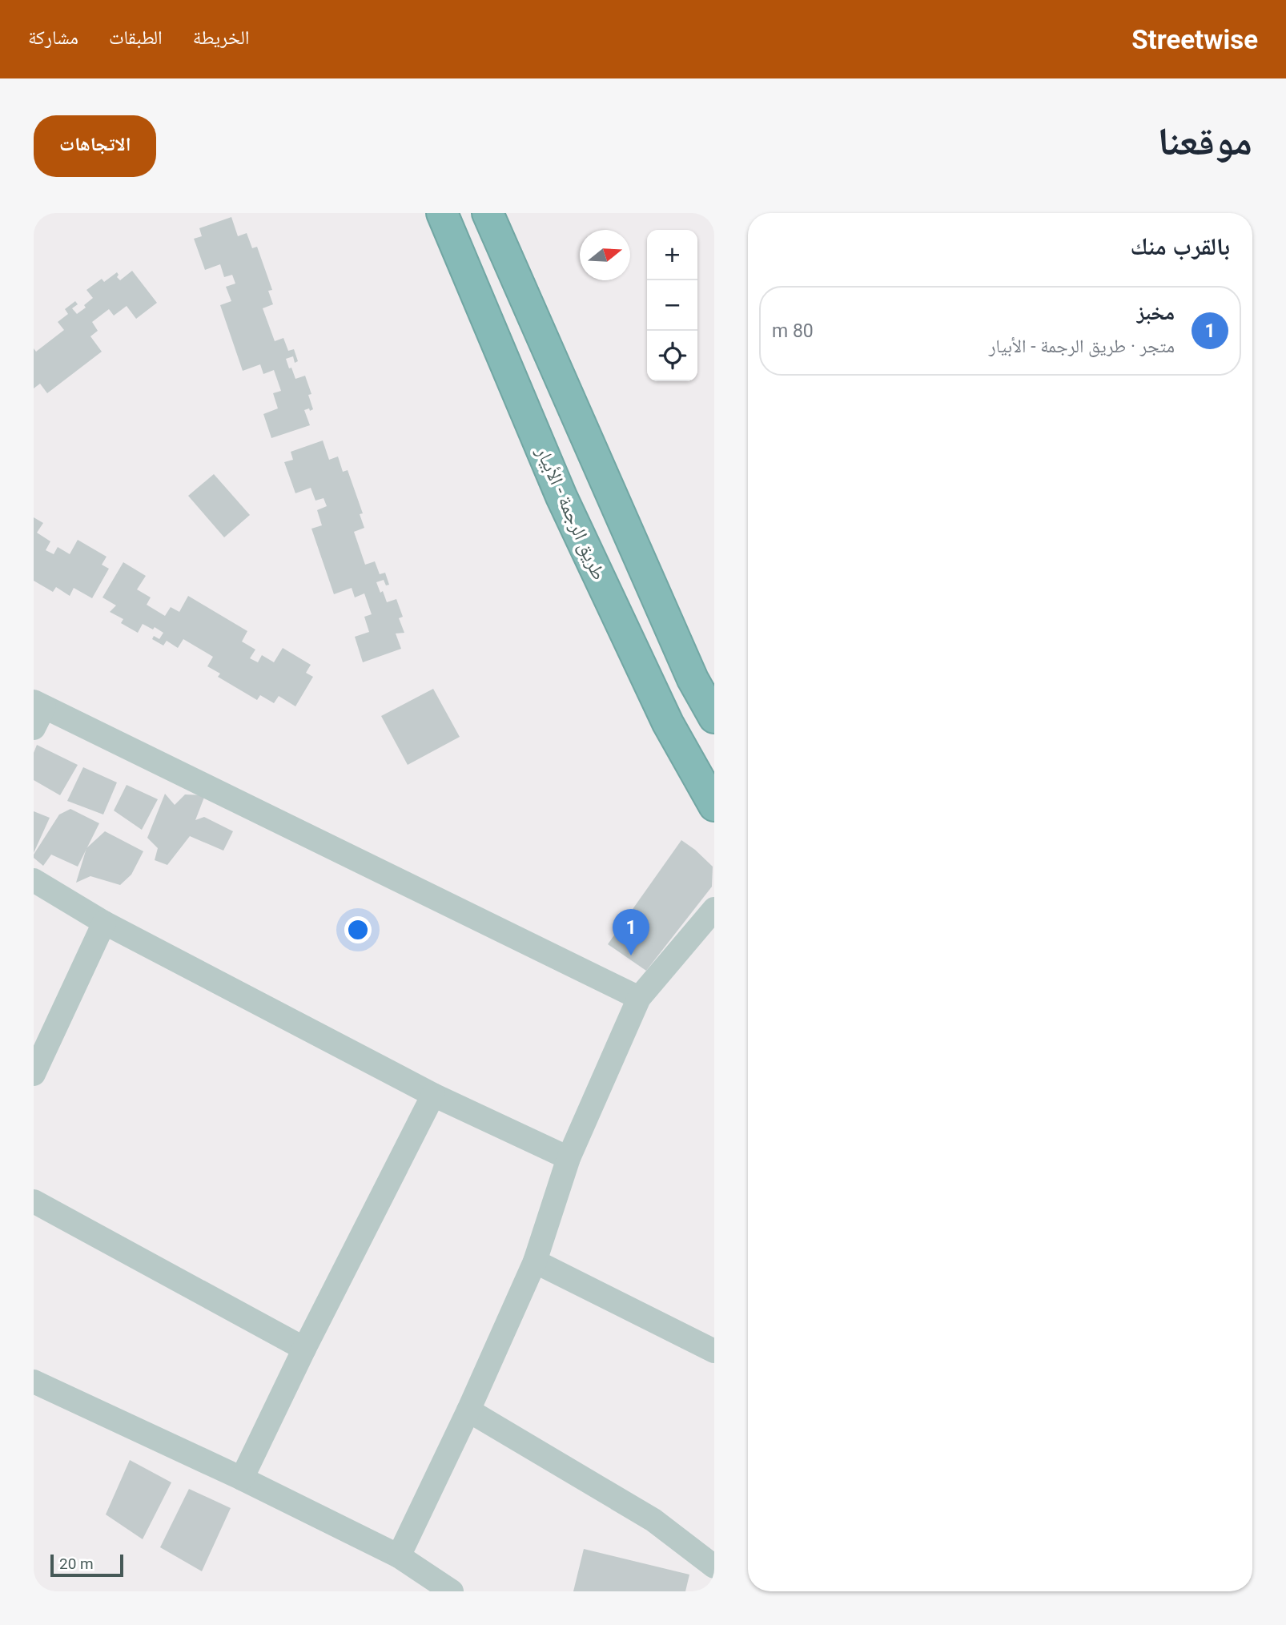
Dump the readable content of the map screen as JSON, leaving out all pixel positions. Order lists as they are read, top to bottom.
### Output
{
  "streets": {
    "highway": ["طريق الرجمة - الأبيار"]
  },
  "scale_bar": "20 m",
  "north": "right",
  "page": {
    "header": "Streetwise",
    "nav": ["الخريطة", "الطبقات", "مشاركة"],
    "title": "موقعنا",
    "buttons": "الاتجاهات",
    "heading": "بالقرب منك",
    "map_buttons": ["+", "−"],
    "list": [
      {
        "mark": "1",
        "name": "مخبز",
        "note": "متجر · طريق الرجمة - الأبيار",
        "value": "80 m"
      }
    ],
    "pins": "1",
    "scale": "20 m"
  }
}
